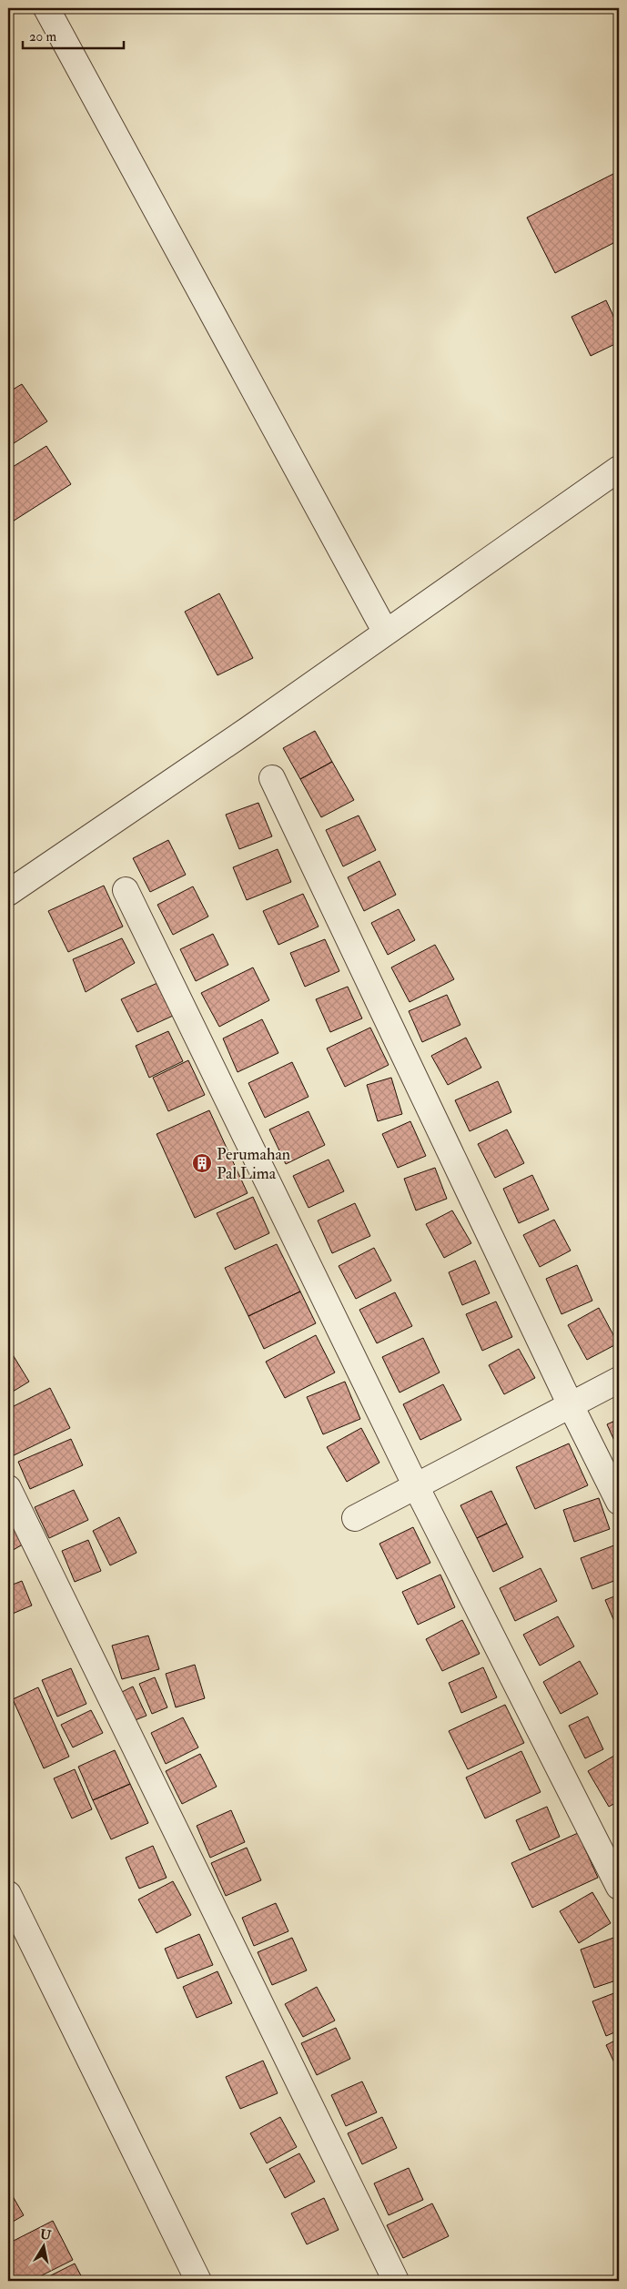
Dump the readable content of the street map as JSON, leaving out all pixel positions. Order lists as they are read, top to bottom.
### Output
{
  "places": {
    "building": ["Perumahan Pal Lima"]
  },
  "scale_bar": "20 m",
  "north": "top"
}
